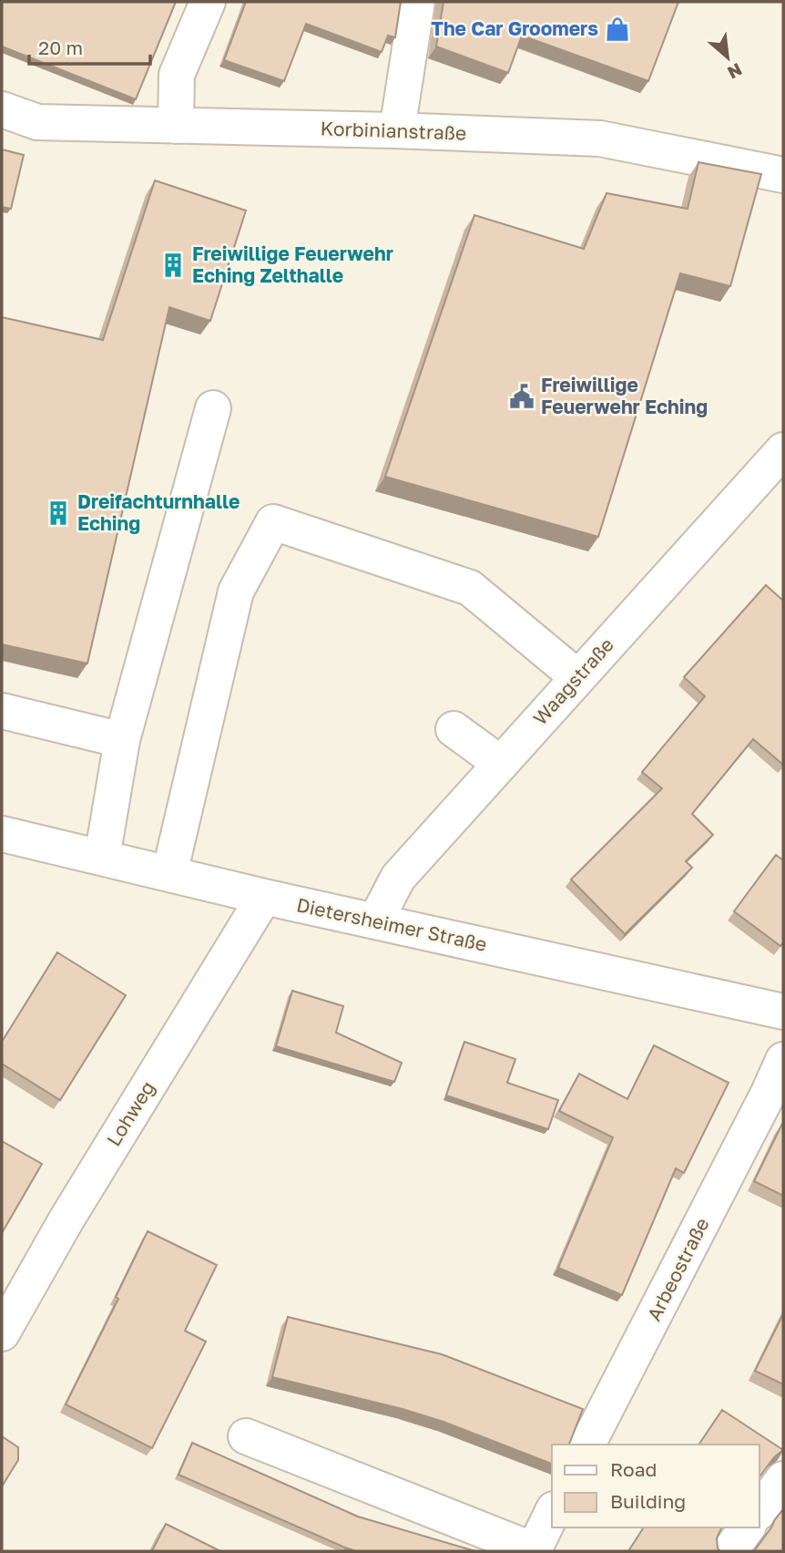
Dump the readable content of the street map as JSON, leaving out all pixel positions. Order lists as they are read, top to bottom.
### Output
{
  "streets": {
    "street": [
      "Korbinianstraße",
      "Waagstraße",
      "Dietersheimer Straße",
      "Lohweg",
      "Arbeostraße"
    ]
  },
  "crossings": [
    ["Waagstraße", "Dietersheimer Straße"],
    ["Dietersheimer Straße", "Lohweg"]
  ],
  "places": {
    "shop": ["The Car Groomers"],
    "building": ["Freiwillige Feuerwehr Eching Zelthalle", "Dreifachturnhalle Eching"],
    "public building": ["Freiwillige Feuerwehr Eching"]
  },
  "legend": ["Road", "Building"],
  "scale_bar": "20 m",
  "north": "bottom right"
}
